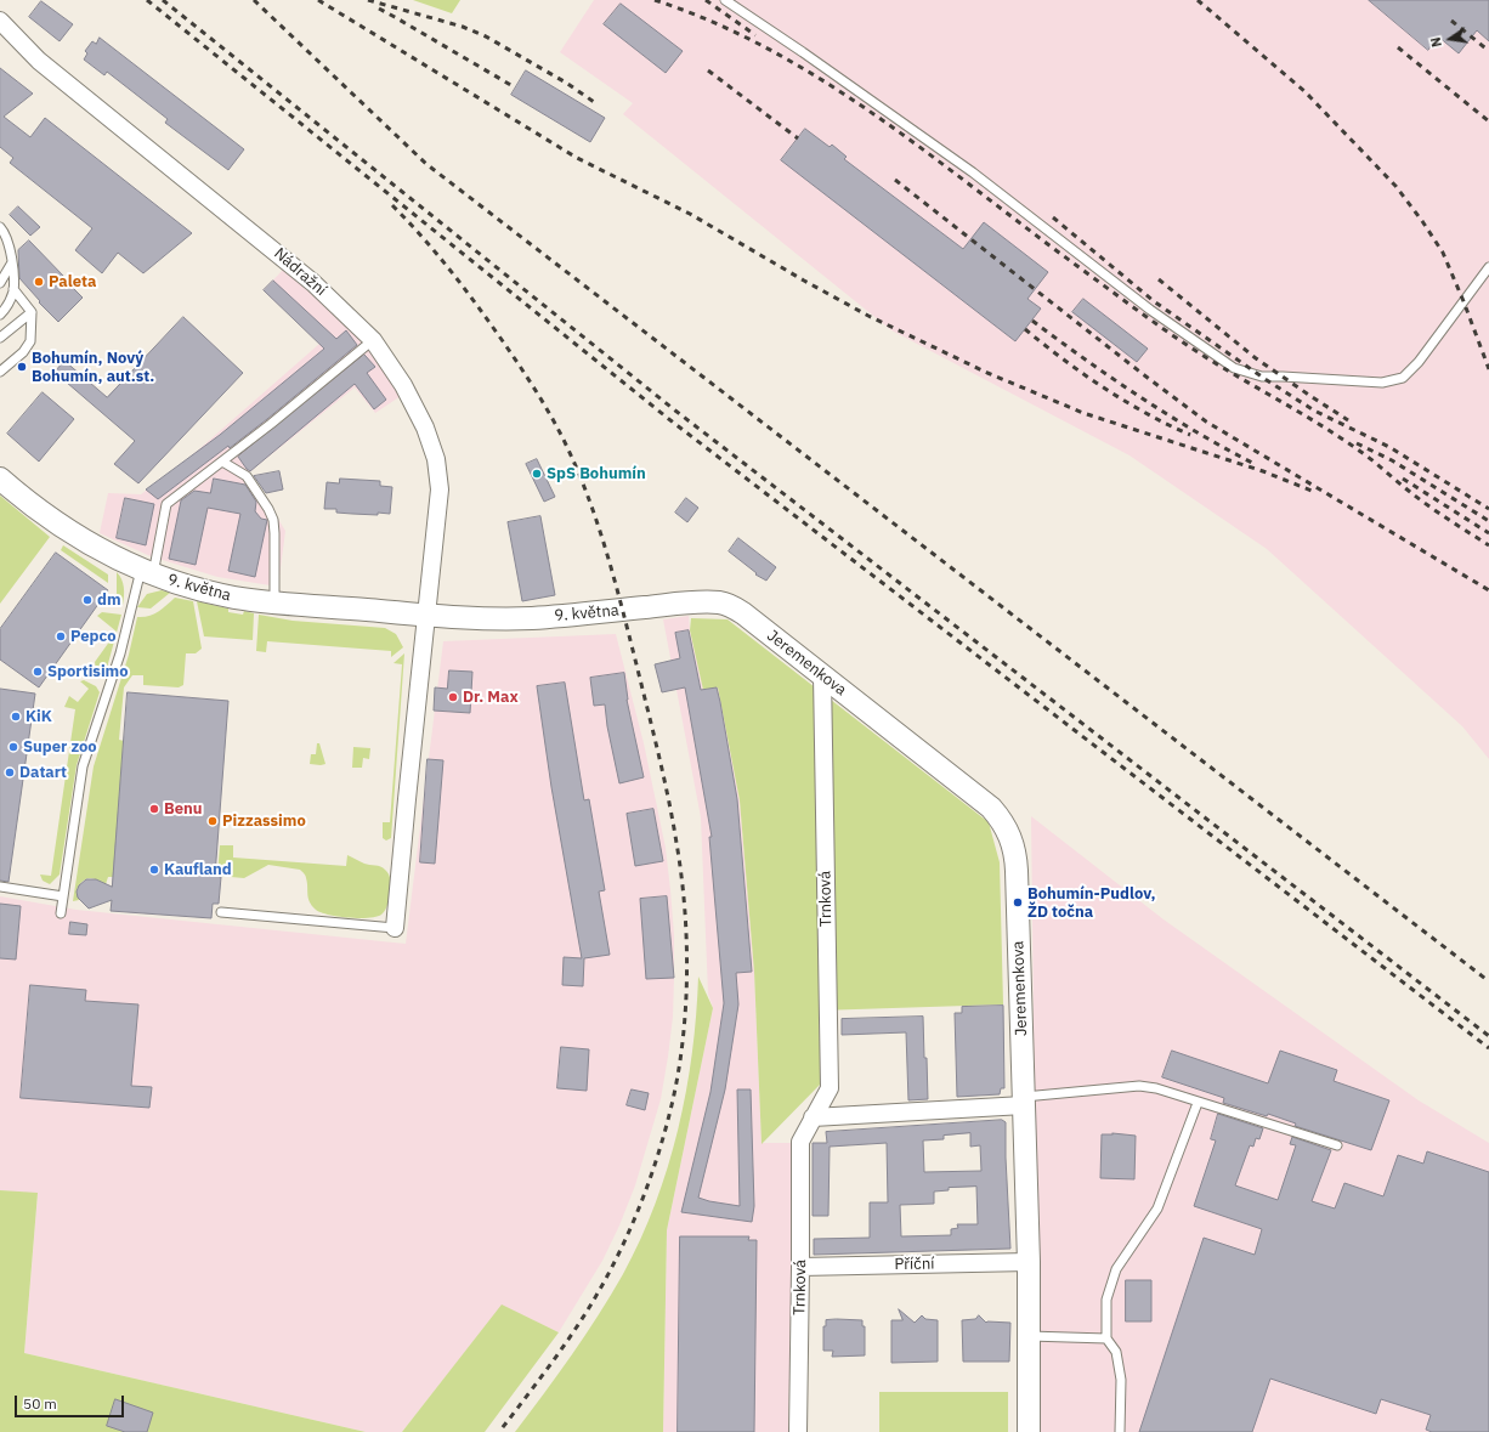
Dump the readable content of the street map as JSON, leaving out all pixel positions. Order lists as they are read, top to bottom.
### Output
{
  "streets": {
    "street": [
      "Nádražní",
      "9. května",
      "Jeremenkova",
      "Trnková",
      "Příční"
    ]
  },
  "crossings": [
    ["Nádražní", "9. května"],
    ["9. května", "Jeremenkova"],
    ["Jeremenkova", "Trnková"],
    ["Jeremenkova", "Příční"],
    ["Trnková", "Příční"]
  ],
  "places": [
    "Paleta",
    "Bohumín, Nový Bohumín, aut.st.",
    "SpS Bohumín",
    "dm",
    "Pepco",
    "Sportisimo",
    "Dr. Max",
    "KiK",
    "Super zoo",
    "Datart",
    "Benu",
    "Pizzassimo",
    "Kaufland",
    "Bohumín-Pudlov, ŽD točna"
  ],
  "scale_bar": "50 m",
  "north": "left"
}
